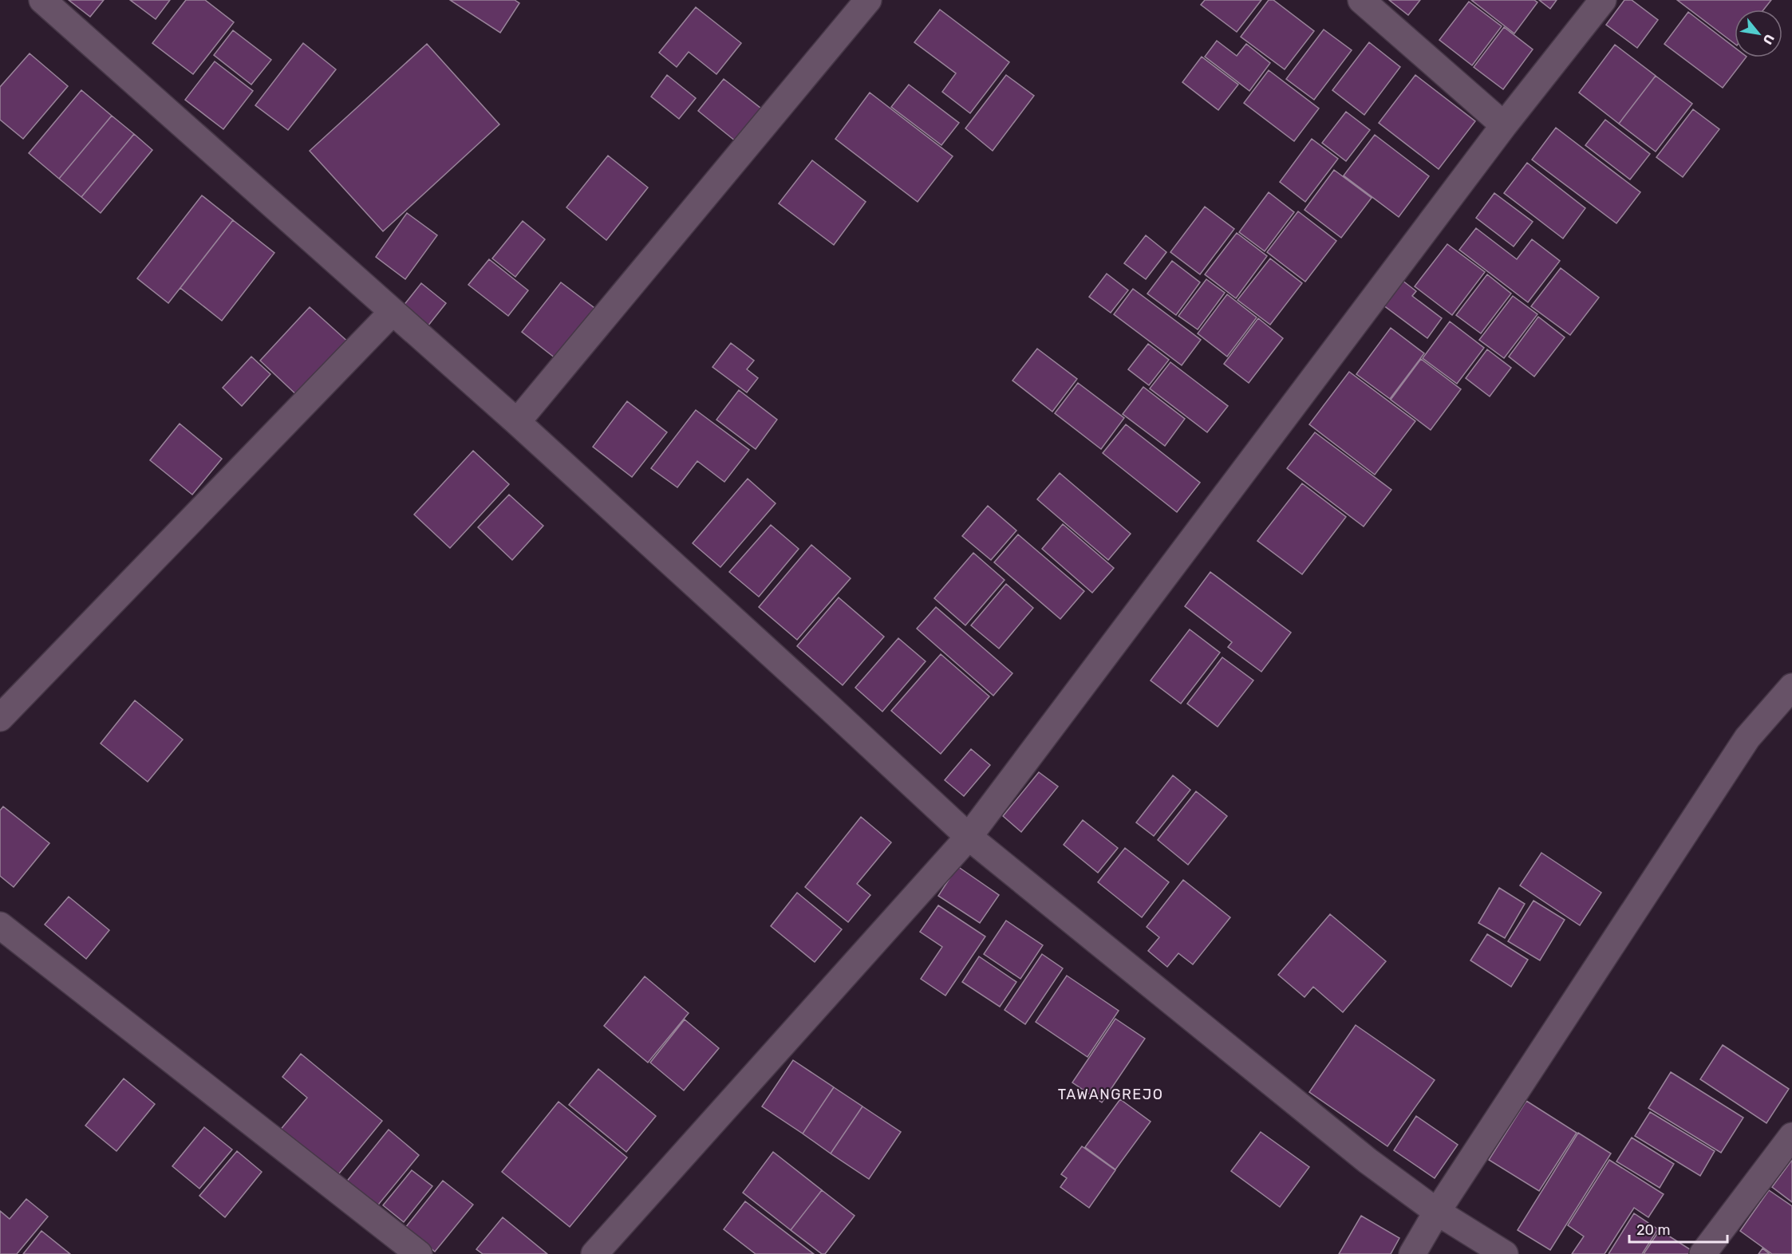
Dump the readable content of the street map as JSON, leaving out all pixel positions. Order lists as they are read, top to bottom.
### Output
{
  "districts": ["TAWANGREJO"],
  "scale_bar": "20 m",
  "north": "bottom right"
}
